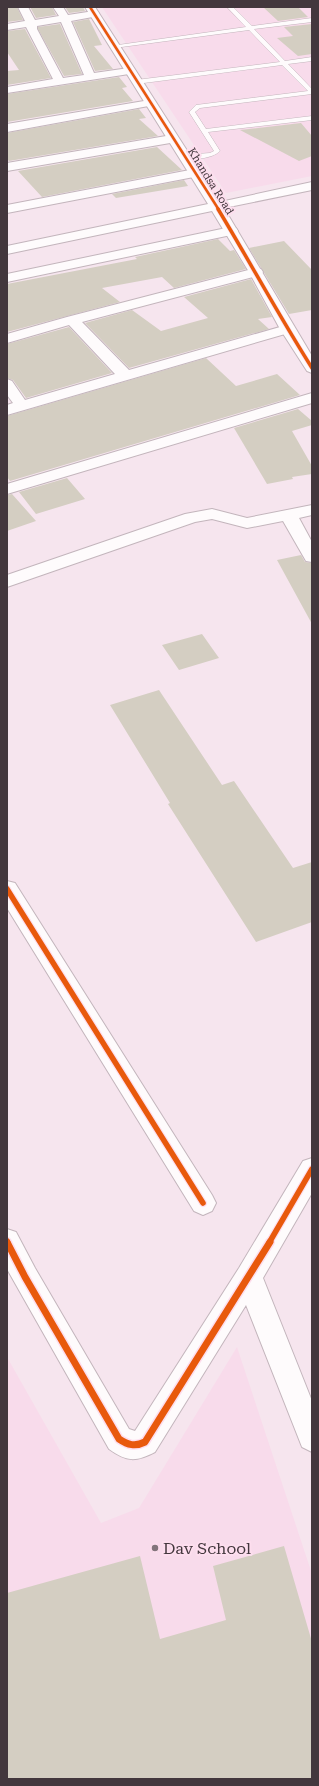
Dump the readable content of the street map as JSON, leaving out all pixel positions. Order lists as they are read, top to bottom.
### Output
{
  "streets": {
    "street": ["Khandsa Road"]
  },
  "places": ["Dav School"]
}
